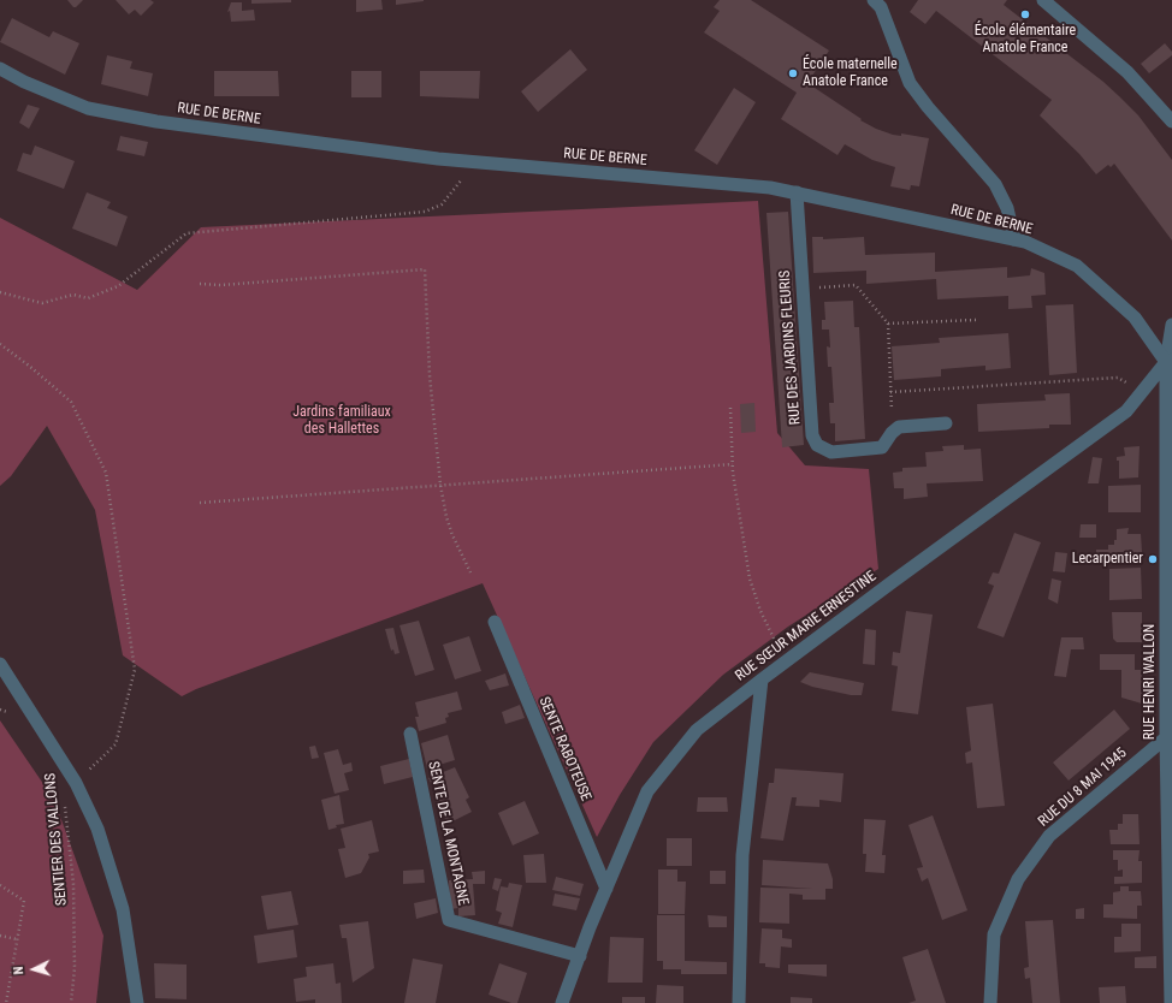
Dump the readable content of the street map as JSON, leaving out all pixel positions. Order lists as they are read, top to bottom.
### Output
{
  "streets": {
    "street": [
      "RUE DE BERNE",
      "RUE DES JARDINS FLEURIS",
      "RUE SŒUR MARIE ERNESTINE",
      "RUE HENRI WALLON",
      "SENTE RABOTEUSE",
      "RUE DU 8 MAI 1945",
      "SENTE DE LA MONTAGNE"
    ],
    "path": ["SENTIER DES VALLONS"]
  },
  "crossings": [
    ["RUE DE BERNE", "RUE DES JARDINS FLEURIS"],
    ["RUE DE BERNE", "RUE SŒUR MARIE ERNESTINE"],
    ["RUE DE BERNE", "RUE HENRI WALLON"],
    ["RUE SŒUR MARIE ERNESTINE", "RUE HENRI WALLON"],
    ["RUE SŒUR MARIE ERNESTINE", "SENTE RABOTEUSE"],
    ["RUE SŒUR MARIE ERNESTINE", "SENTE DE LA MONTAGNE"],
    ["RUE HENRI WALLON", "RUE DU 8 MAI 1945"]
  ],
  "parks": ["Jardins familiaux des Hallettes"],
  "places": ["École élémentaire Anatole France", "École maternelle Anatole France", "Lecarpentier"],
  "north": "left"
}
